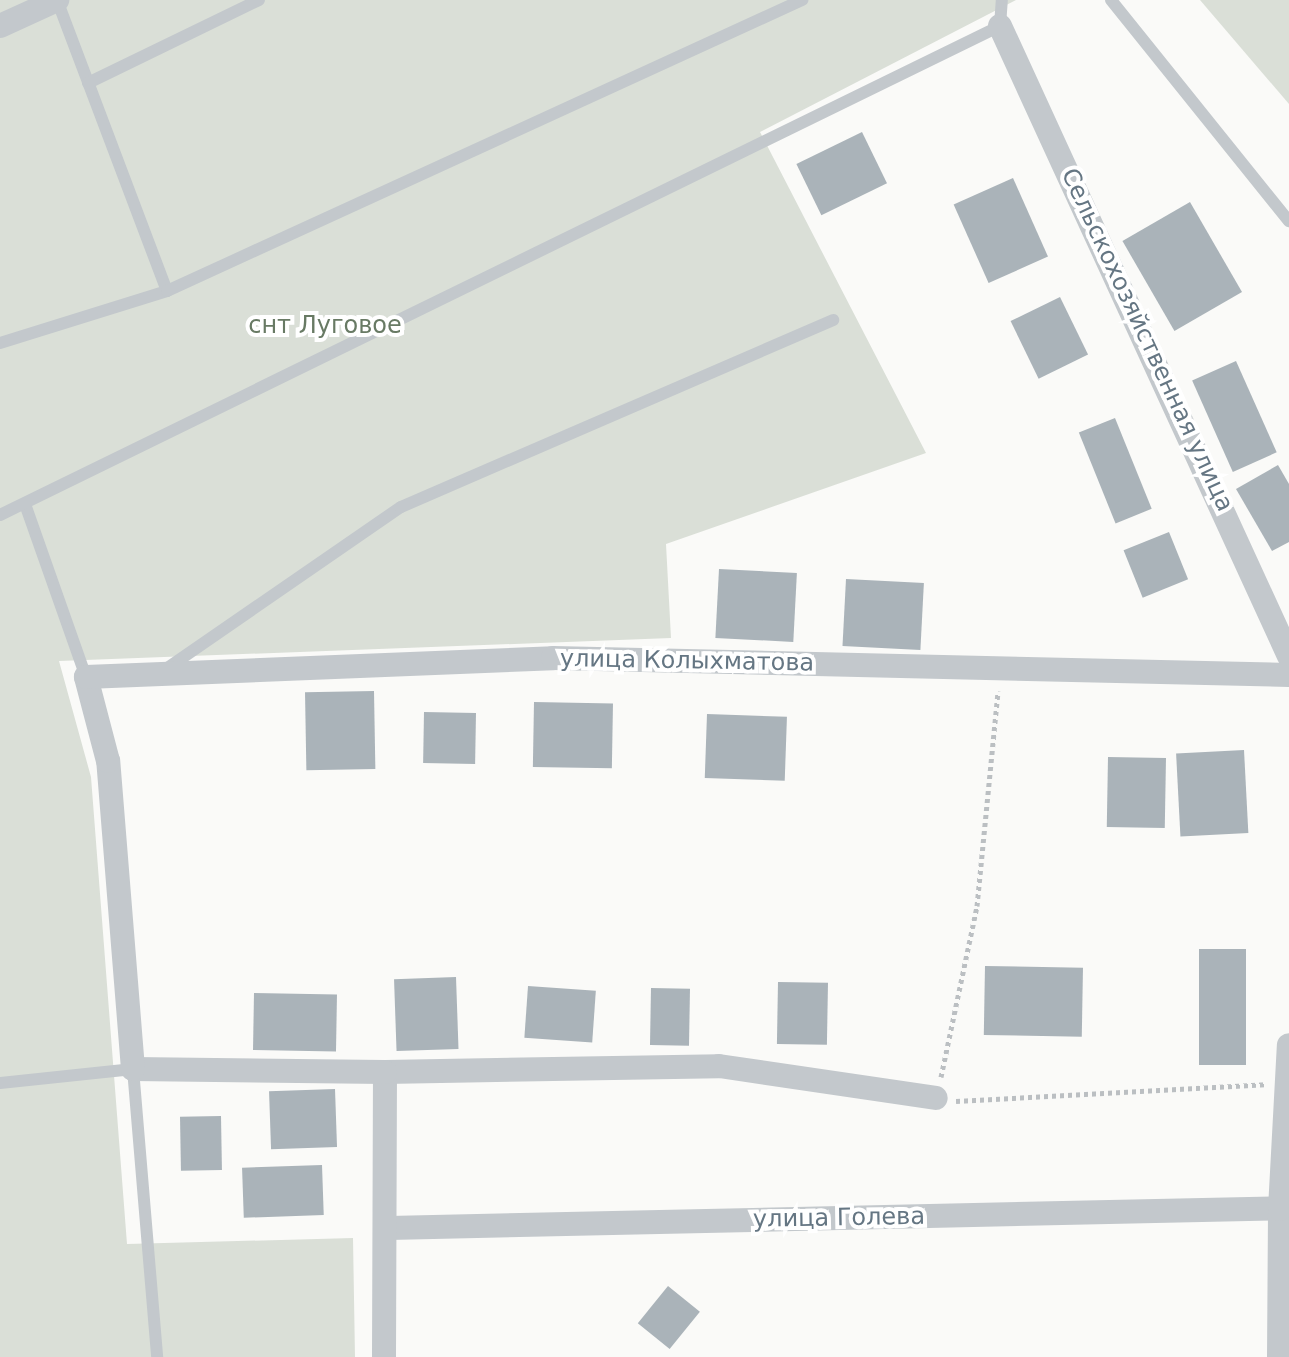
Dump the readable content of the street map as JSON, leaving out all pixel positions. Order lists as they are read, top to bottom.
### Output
{
  "streets": {
    "street": ["Сельскохозяйственная улица", "улица Колыхматова", "улица Голева"]
  },
  "parks": ["снт Луговое"]
}
